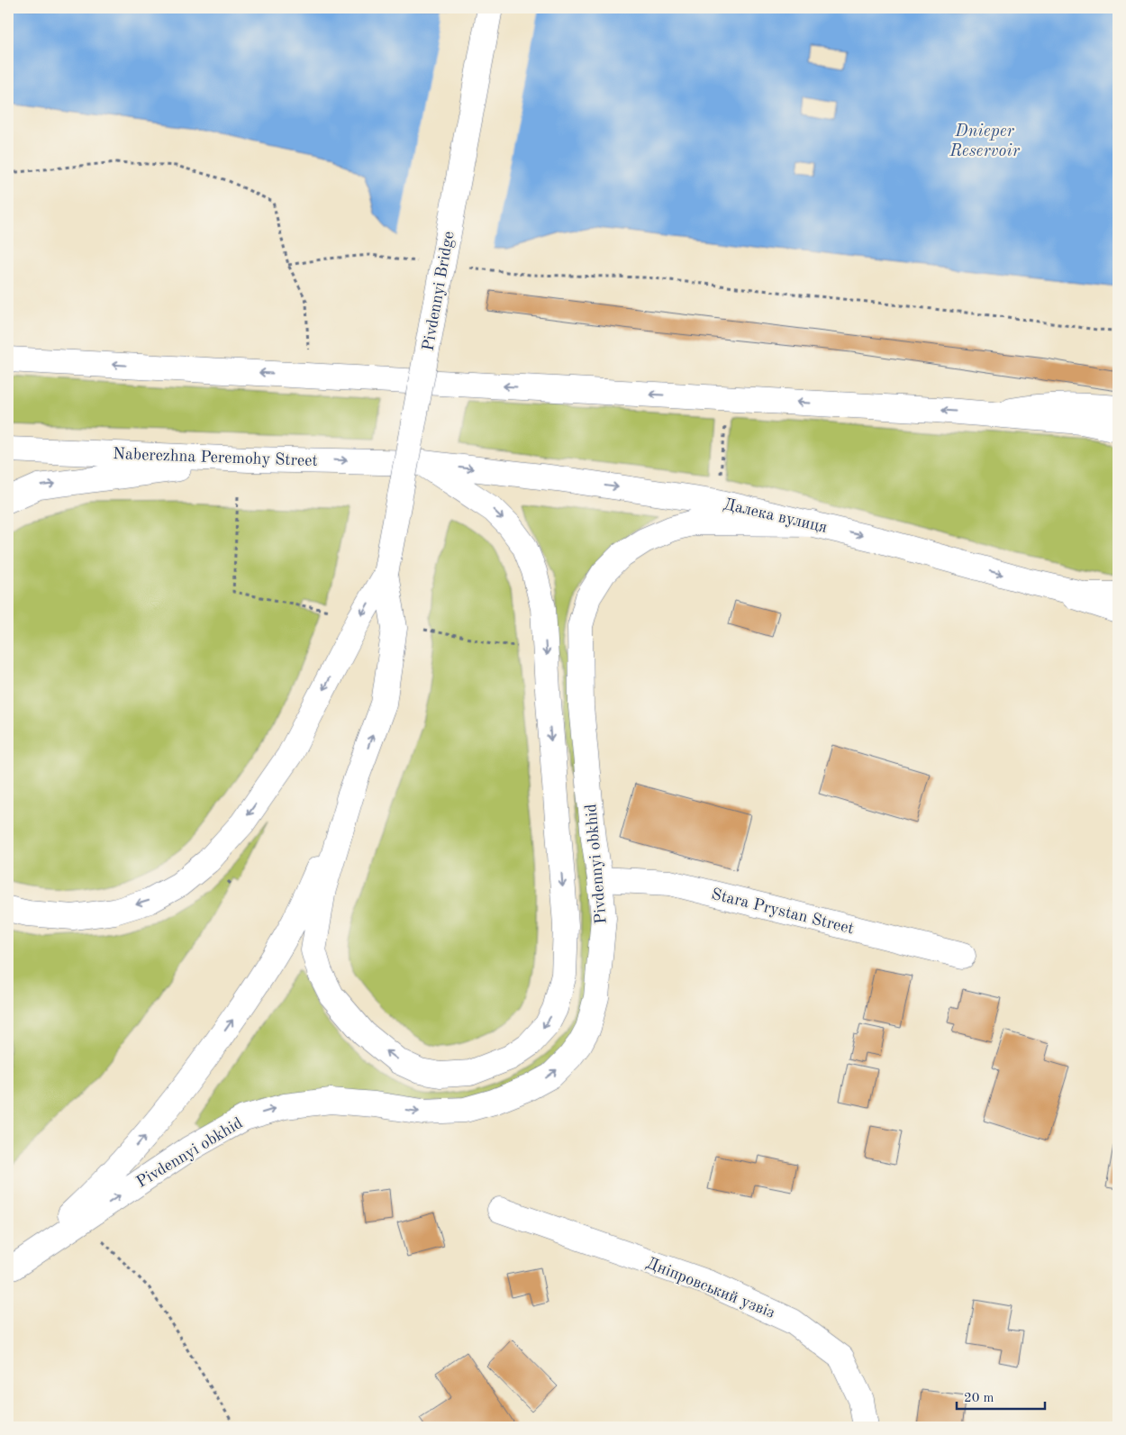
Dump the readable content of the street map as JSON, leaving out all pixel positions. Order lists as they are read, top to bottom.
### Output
{
  "streets": {
    "main road": [
      "Pivdennyi Bridge",
      "Naberezhna Peremohy Street",
      "Далека вулиця",
      "Pivdennyi obkhid",
      "Stara Prystan Street",
      "Дніпровський узвіз"
    ]
  },
  "crossings": [
    ["Pivdennyi Bridge", "Pivdennyi obkhid"],
    ["Naberezhna Peremohy Street", "Далека вулиця"],
    ["Naberezhna Peremohy Street", "Pivdennyi obkhid"],
    ["Далека вулиця", "Pivdennyi obkhid"],
    ["Pivdennyi obkhid", "Stara Prystan Street"]
  ],
  "water": ["Dnieper Reservoir"],
  "scale_bar": "20 m"
}
